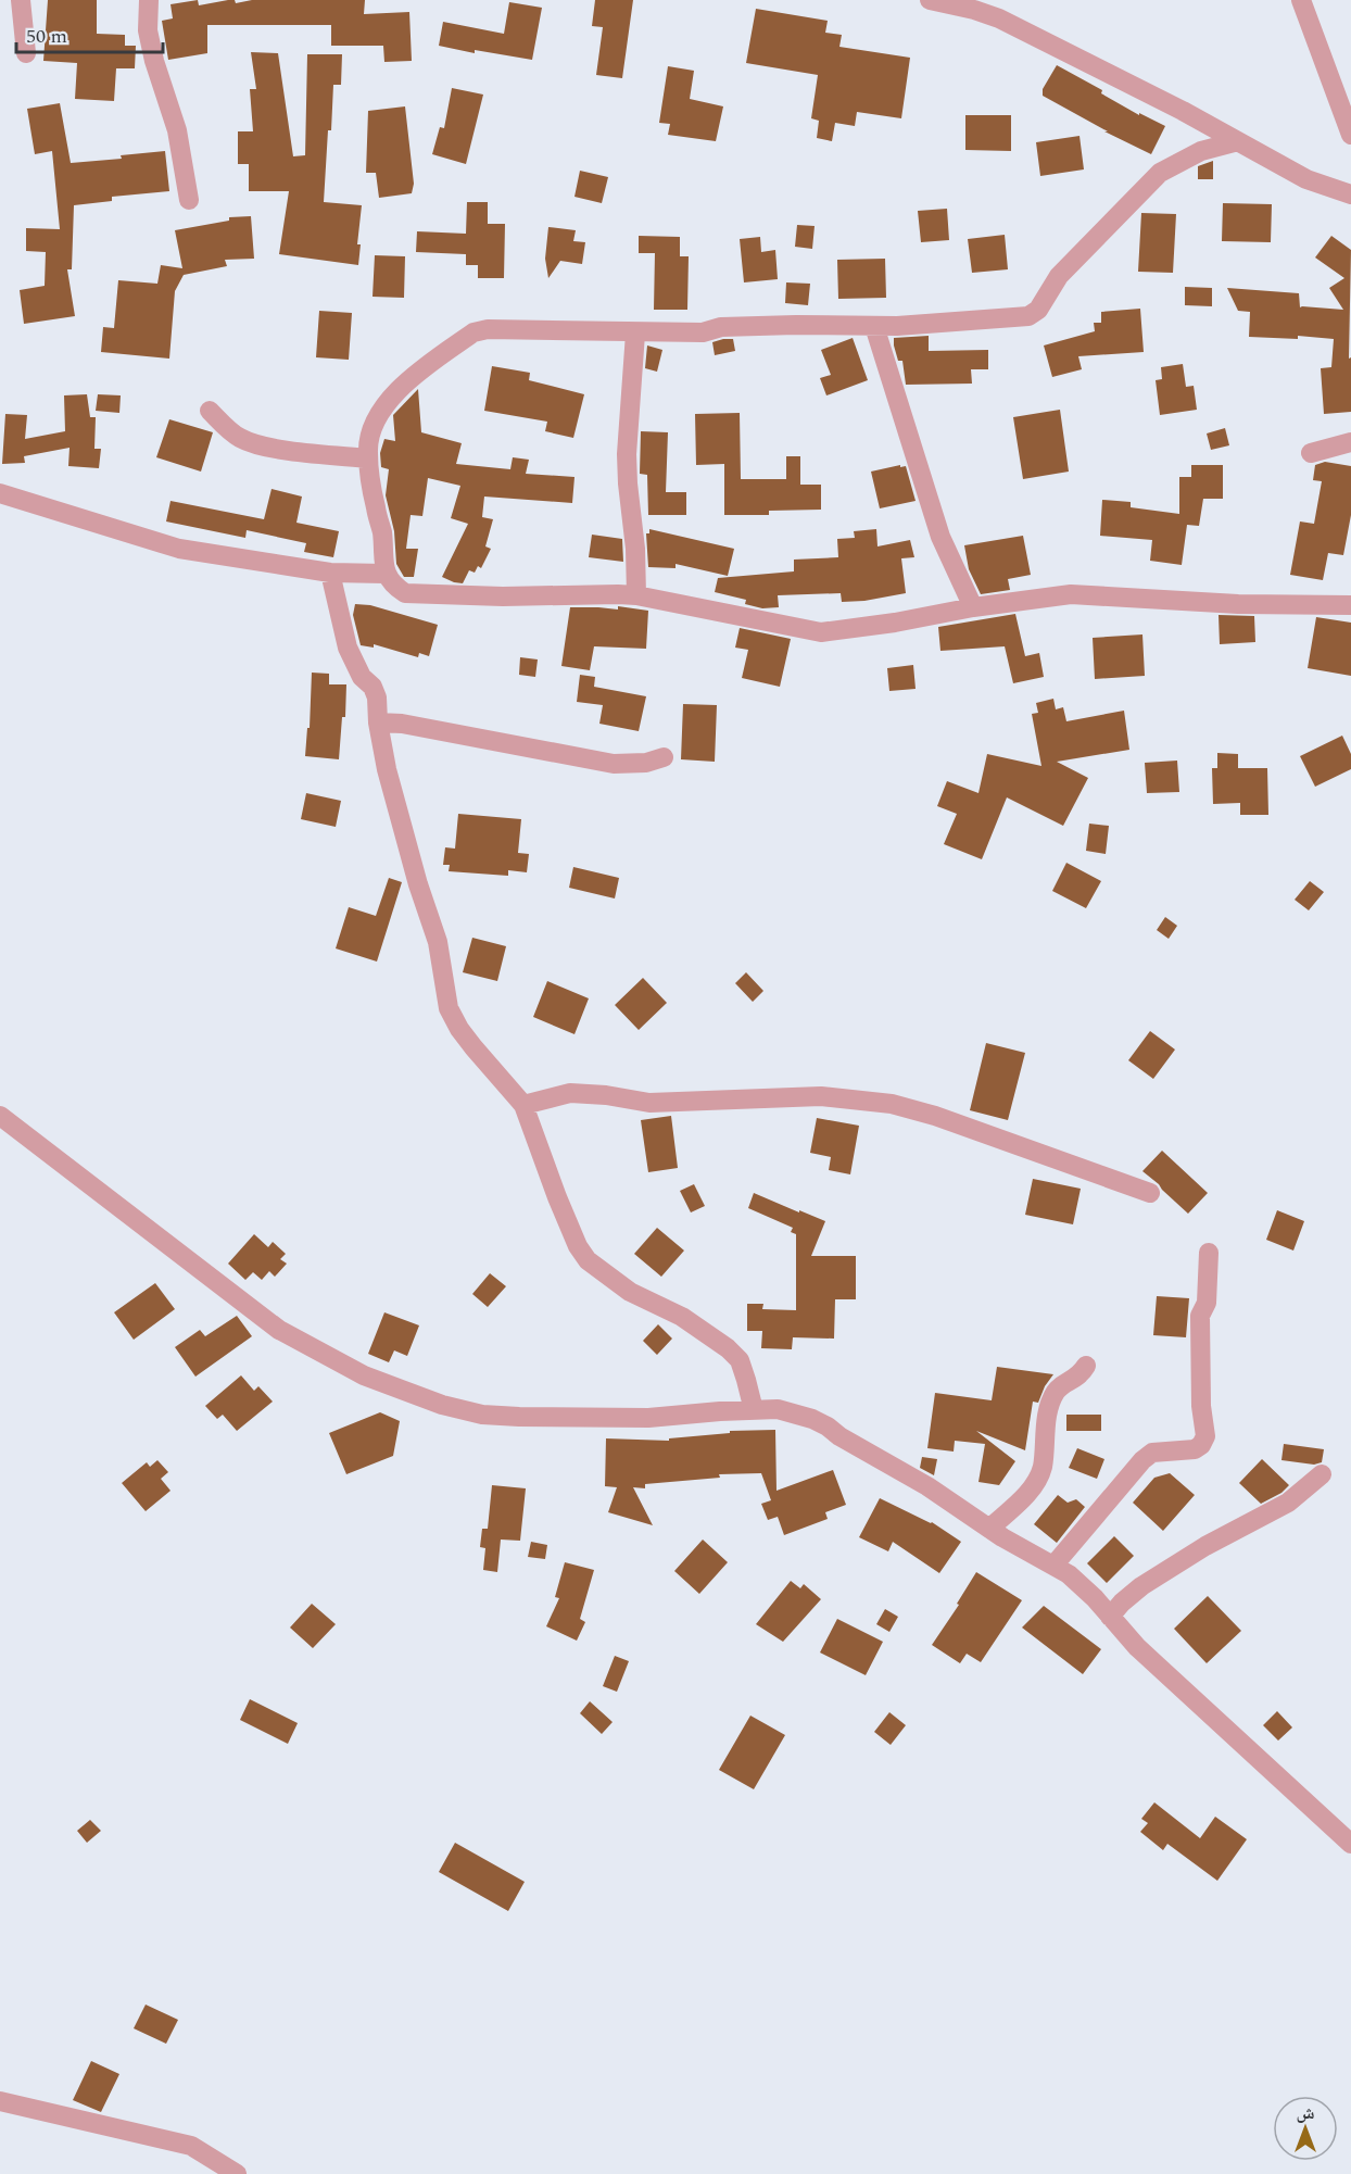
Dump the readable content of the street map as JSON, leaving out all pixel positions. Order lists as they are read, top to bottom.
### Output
{
  "scale_bar": "50 m",
  "north": "top"
}
